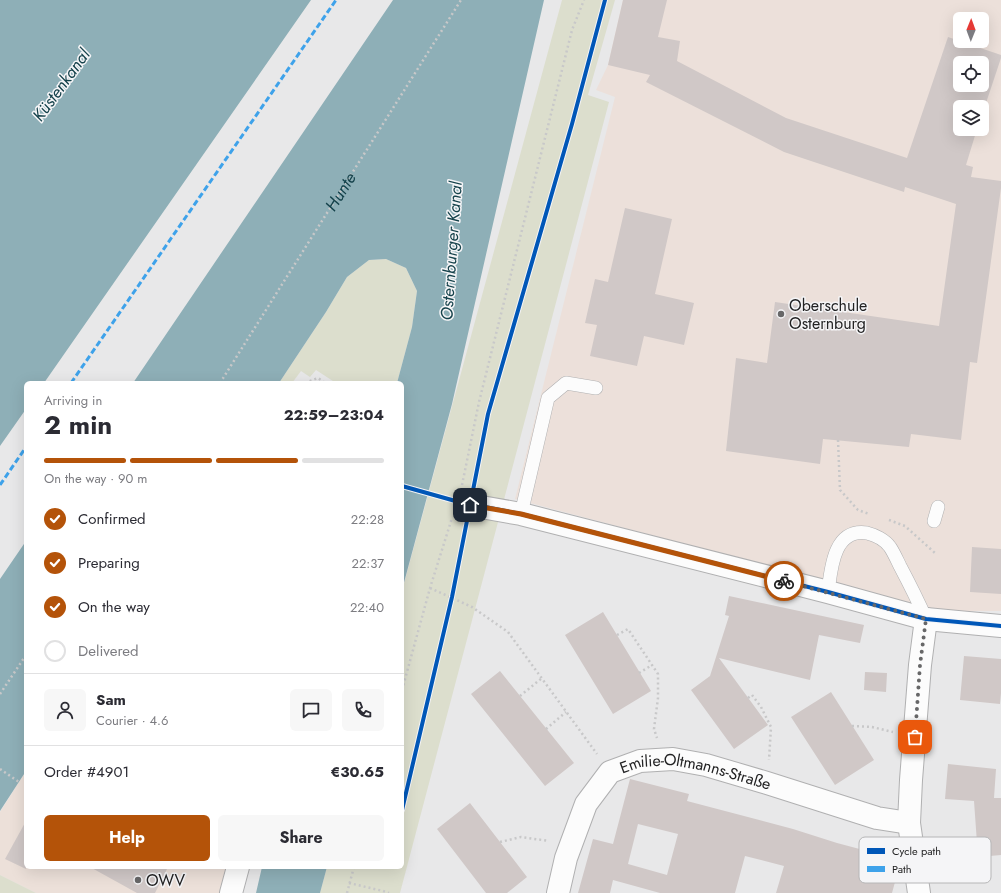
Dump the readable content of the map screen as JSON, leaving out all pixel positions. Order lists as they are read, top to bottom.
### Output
{
  "streets": {
    "street": ["Emilie-Oltmanns-Straße"]
  },
  "water": ["Küstenkanal", "Hunte", "Osternburger Kanal"],
  "places": ["Oberschule Osternburg", "OWV"],
  "legend": ["Cycle path", "Path"],
  "north": "top",
  "page": {
    "heading": ["2 min", "Arriving in", "22:59–23:04"],
    "panel": [
      "Sam",
      "Courier · 4.6",
      "Order #4901",
      "€30.65"
    ],
    "bar": "On the way · 90 m",
    "list": [
      ["Confirmed", "22:28"],
      ["Preparing", "22:37"],
      ["On the way", "22:40"],
      "Delivered"
    ],
    "buttons": ["Help", "Share"]
  }
}
